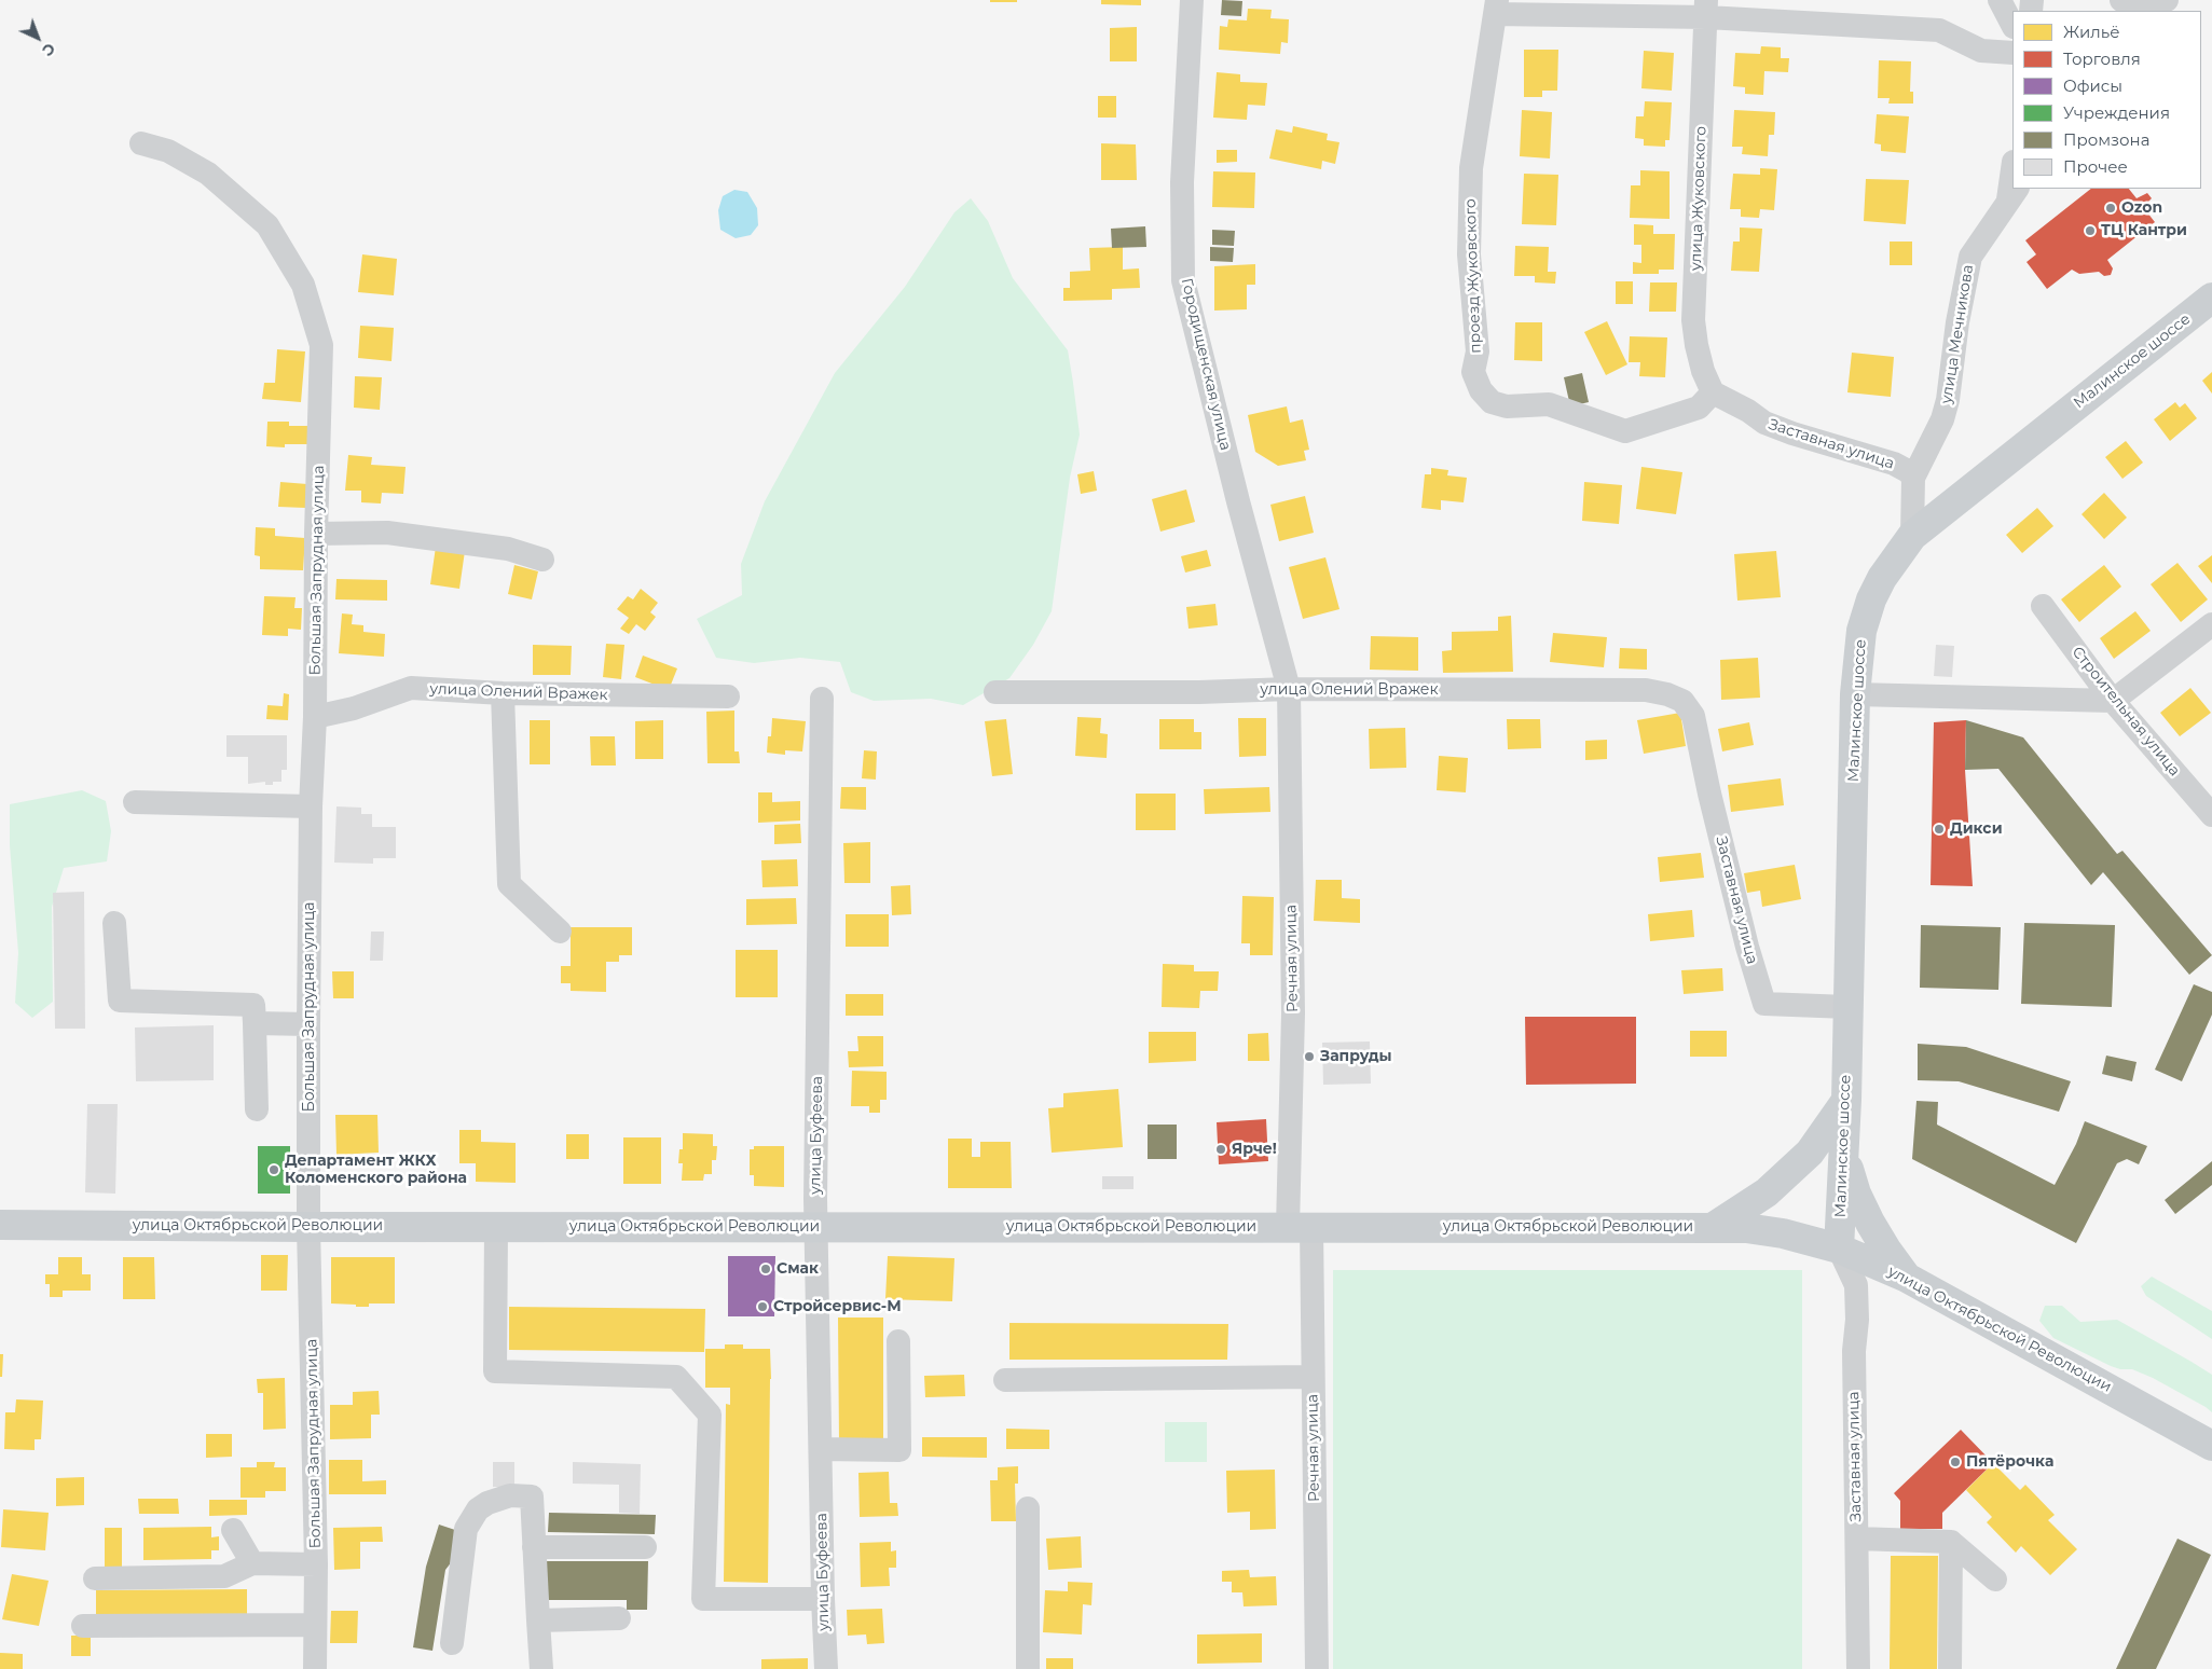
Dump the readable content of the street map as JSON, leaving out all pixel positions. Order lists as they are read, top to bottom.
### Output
{
  "streets": {
    "main road": ["Малинское шоссе", "улица Октябрьской Революции"],
    "street": [
      "улица Жуковского",
      "проезд Жуковского",
      "улица Мечникова",
      "Городищенская улица",
      "Заставная улица",
      "Большая Запрудная улица",
      "улица Олений Вражек",
      "Строительная улица",
      "Речная улица",
      "улица Буфеева"
    ]
  },
  "crossings": [
    ["улица Жуковского", "проезд Жуковского"],
    ["улица Жуковского", "Заставная улица"],
    ["проезд Жуковского", "Заставная улица"],
    ["улица Мечникова", "Малинское шоссе"],
    ["улица Мечникова", "Заставная улица"],
    ["Малинское шоссе", "Заставная улица"],
    ["Малинское шоссе", "улица Октябрьской Революции"],
    ["Городищенская улица", "улица Олений Вражек"],
    ["Городищенская улица", "Речная улица"],
    ["Заставная улица", "улица Олений Вражек"],
    ["Заставная улица", "улица Октябрьской Революции"],
    ["Большая Запрудная улица", "улица Олений Вражек"],
    ["Большая Запрудная улица", "улица Октябрьской Революции"],
    ["улица Олений Вражек", "Речная улица"],
    ["Речная улица", "улица Октябрьской Революции"],
    ["улица Буфеева", "улица Октябрьской Революции"]
  ],
  "places": [
    "Ozon",
    "ТЦ Кантри",
    "Дикси",
    "Запруды",
    "Ярче!",
    "Департамент ЖКХ Коломенского района",
    "Смак",
    "Стройсервис-М",
    "Пятёрочка"
  ],
  "legend": [
    "Жильё",
    "Торговля",
    "Офисы",
    "Учреждения",
    "Промзона",
    "Прочее"
  ],
  "north": "bottom right"
}
